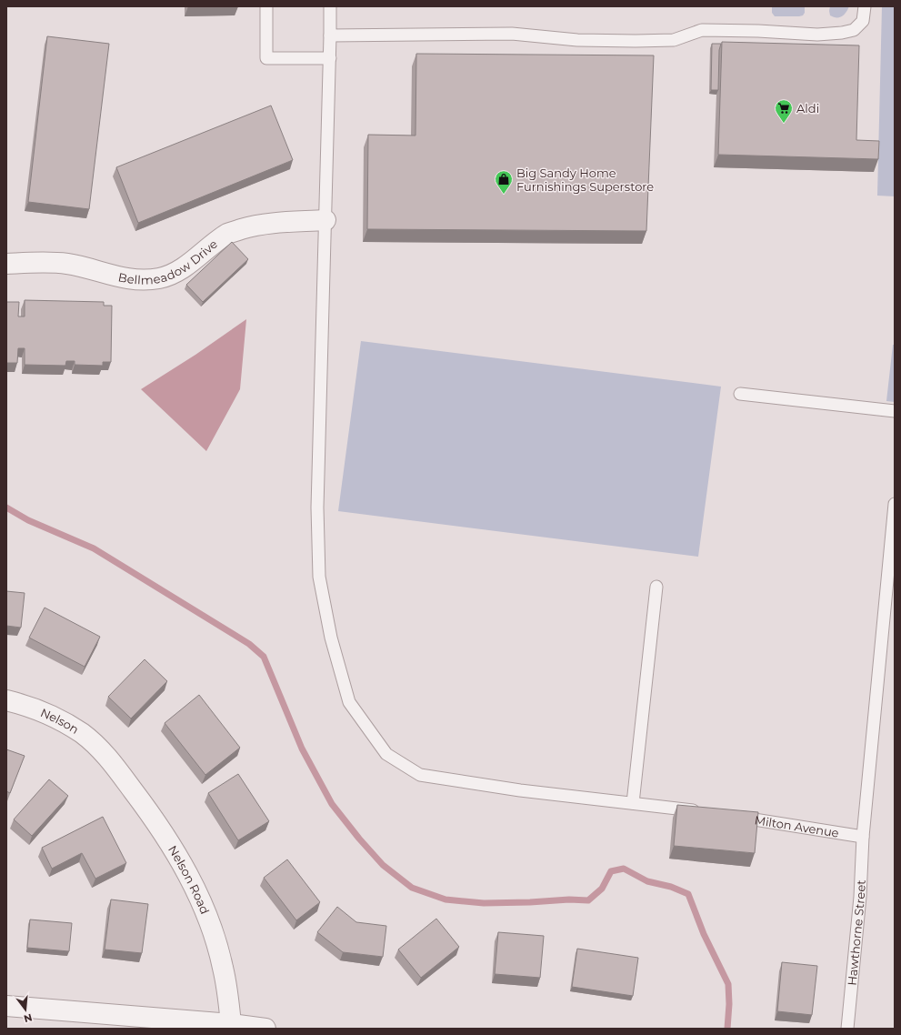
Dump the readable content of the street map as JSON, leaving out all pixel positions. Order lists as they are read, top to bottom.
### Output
{
  "streets": {
    "street": ["Bellmeadow Drive", "Nelson", "Nelson Road"],
    "lane": ["Milton Avenue", "Hawthorne Street"]
  },
  "crossings": [
    ["Nelson", "Nelson Road"],
    ["Milton Avenue", "Hawthorne Street"]
  ],
  "places": {
    "supermarket": ["Aldi"],
    "shop": ["Big Sandy Home Furnishings Superstore"]
  },
  "north": "bottom"
}
